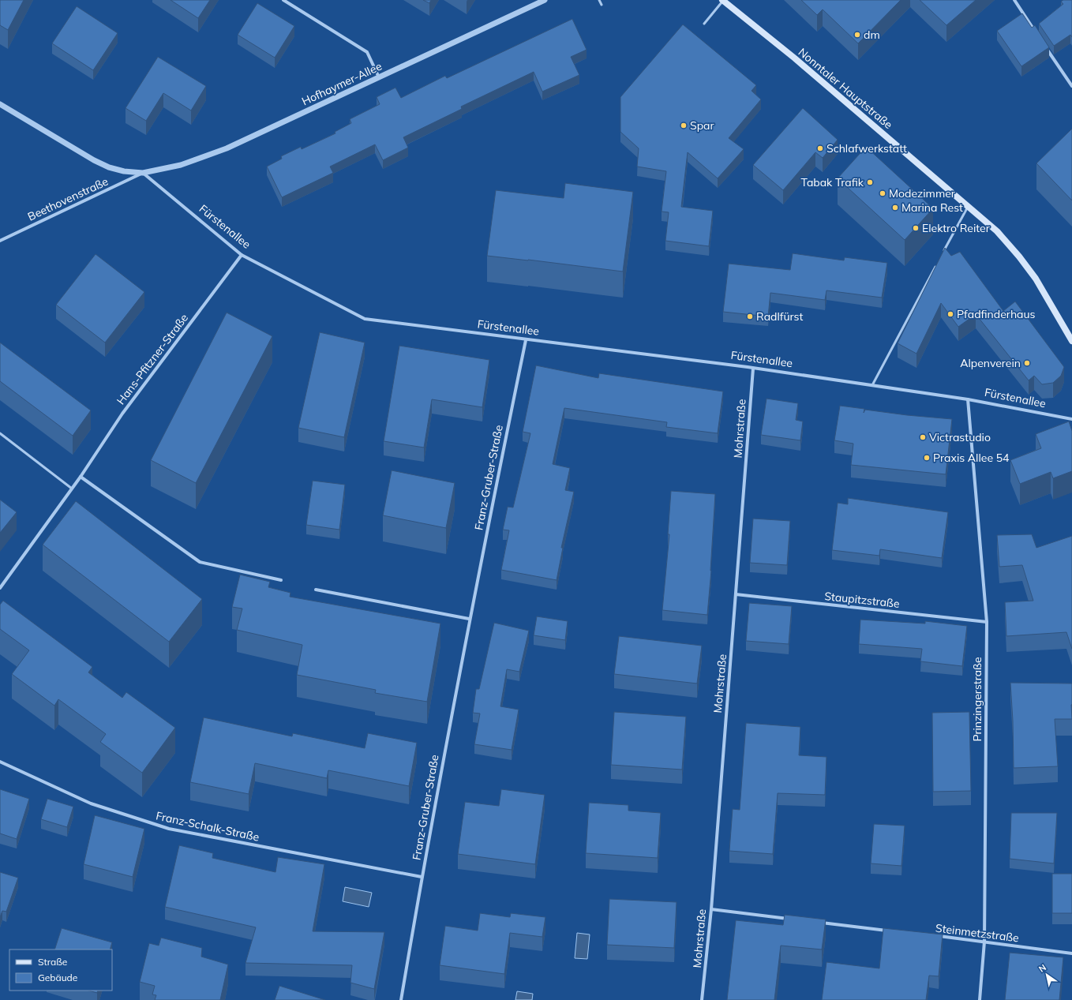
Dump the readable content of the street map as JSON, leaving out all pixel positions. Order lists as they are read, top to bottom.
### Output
{
  "streets": {
    "main road": ["Nonntaler Hauptstraße"],
    "street": [
      "Hofhaymer-Allee",
      "Beethovenstraße",
      "Fürstenallee",
      "Hans-Pfitzner-Straße",
      "Mohrstraße",
      "Franz-Gruber-Straße",
      "Staupitzstraße",
      "Prinzingerstraße",
      "Franz-Schalk-Straße",
      "Steinmetzstraße"
    ]
  },
  "crossings": [
    ["Hofhaymer-Allee", "Beethovenstraße"],
    ["Hofhaymer-Allee", "Fürstenallee"],
    ["Beethovenstraße", "Fürstenallee"],
    ["Fürstenallee", "Hans-Pfitzner-Straße"],
    ["Fürstenallee", "Mohrstraße"],
    ["Fürstenallee", "Franz-Gruber-Straße"],
    ["Fürstenallee", "Prinzingerstraße"],
    ["Mohrstraße", "Staupitzstraße"],
    ["Franz-Gruber-Straße", "Franz-Schalk-Straße"],
    ["Staupitzstraße", "Prinzingerstraße"],
    ["Prinzingerstraße", "Steinmetzstraße"]
  ],
  "places": [
    "dm",
    "Spar",
    "Schlafwerkstatt",
    "Tabak Trafik",
    "Modezimmer",
    "Marina Rest",
    "Elektro Reiter",
    "Pfadfinderhaus",
    "Radlfürst",
    "Alpenverein",
    "Victrastudio",
    "Praxis Allee 54"
  ],
  "legend": ["Straße", "Gebäude"],
  "north": "top left"
}
